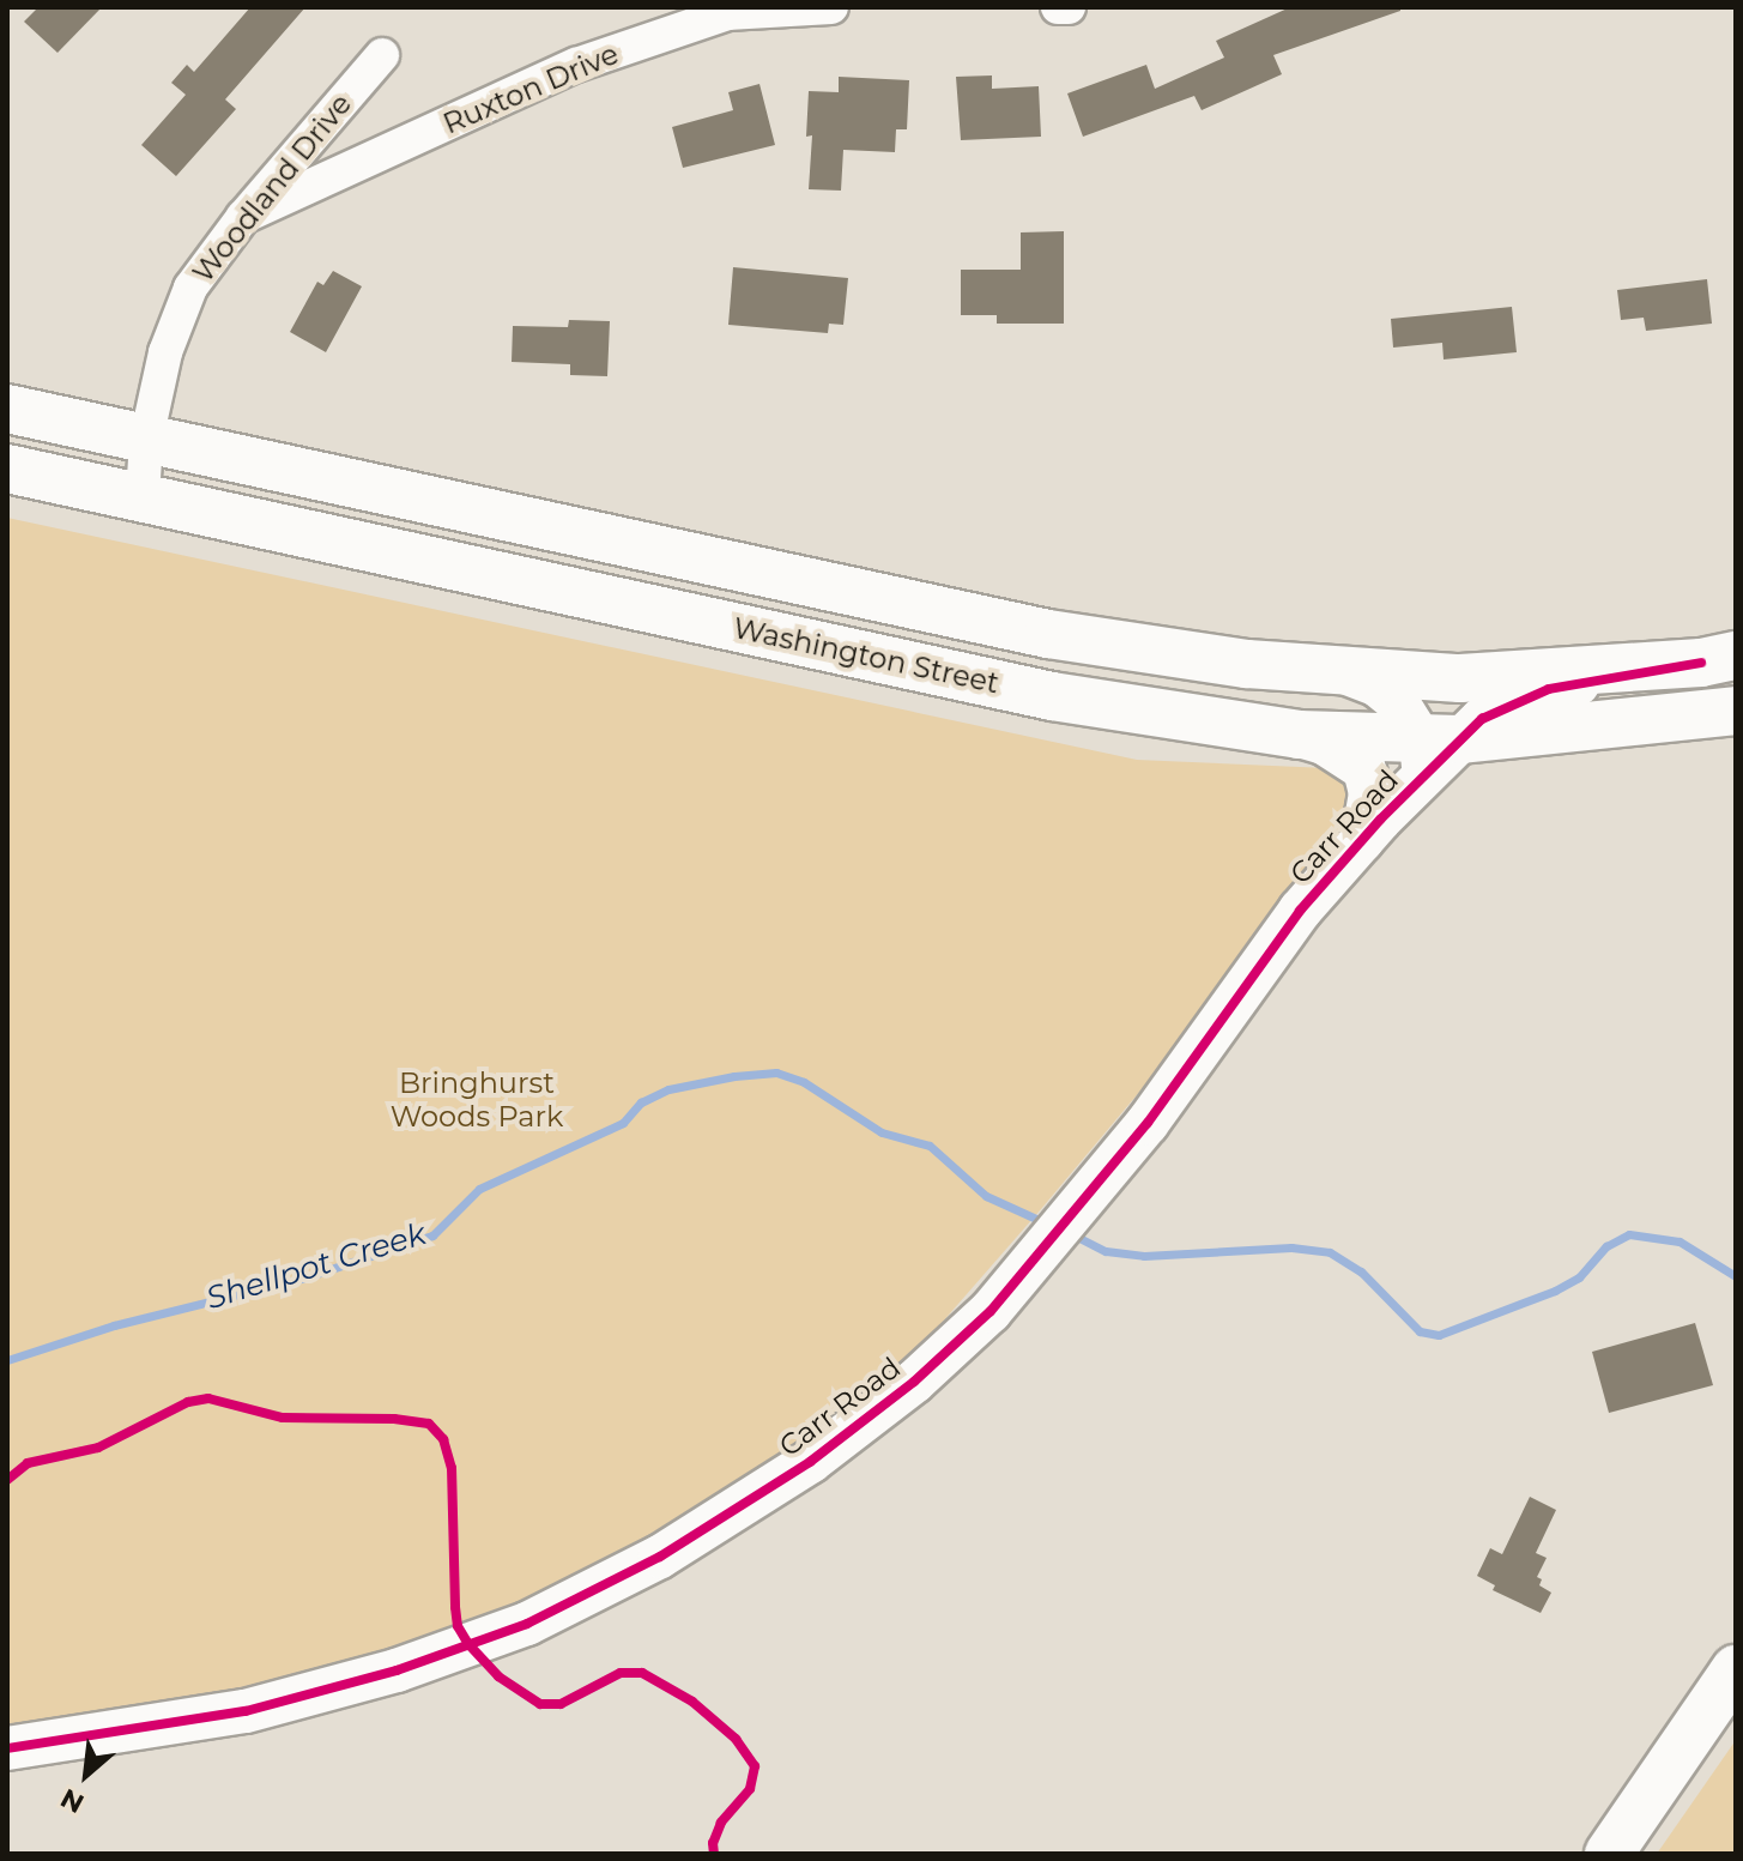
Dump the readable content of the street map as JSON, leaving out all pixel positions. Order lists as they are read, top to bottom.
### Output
{
  "streets": {
    "main road": ["Washington Street"],
    "street": ["Ruxton Drive", "Woodland Drive", "Carr Road"]
  },
  "crossings": [
    ["Ruxton Drive", "Woodland Drive"],
    ["Woodland Drive", "Washington Street"],
    ["Washington Street", "Carr Road"]
  ],
  "water": ["Shellpot Creek"],
  "parks": ["Bringhurst Woods Park"],
  "north": "bottom left"
}
